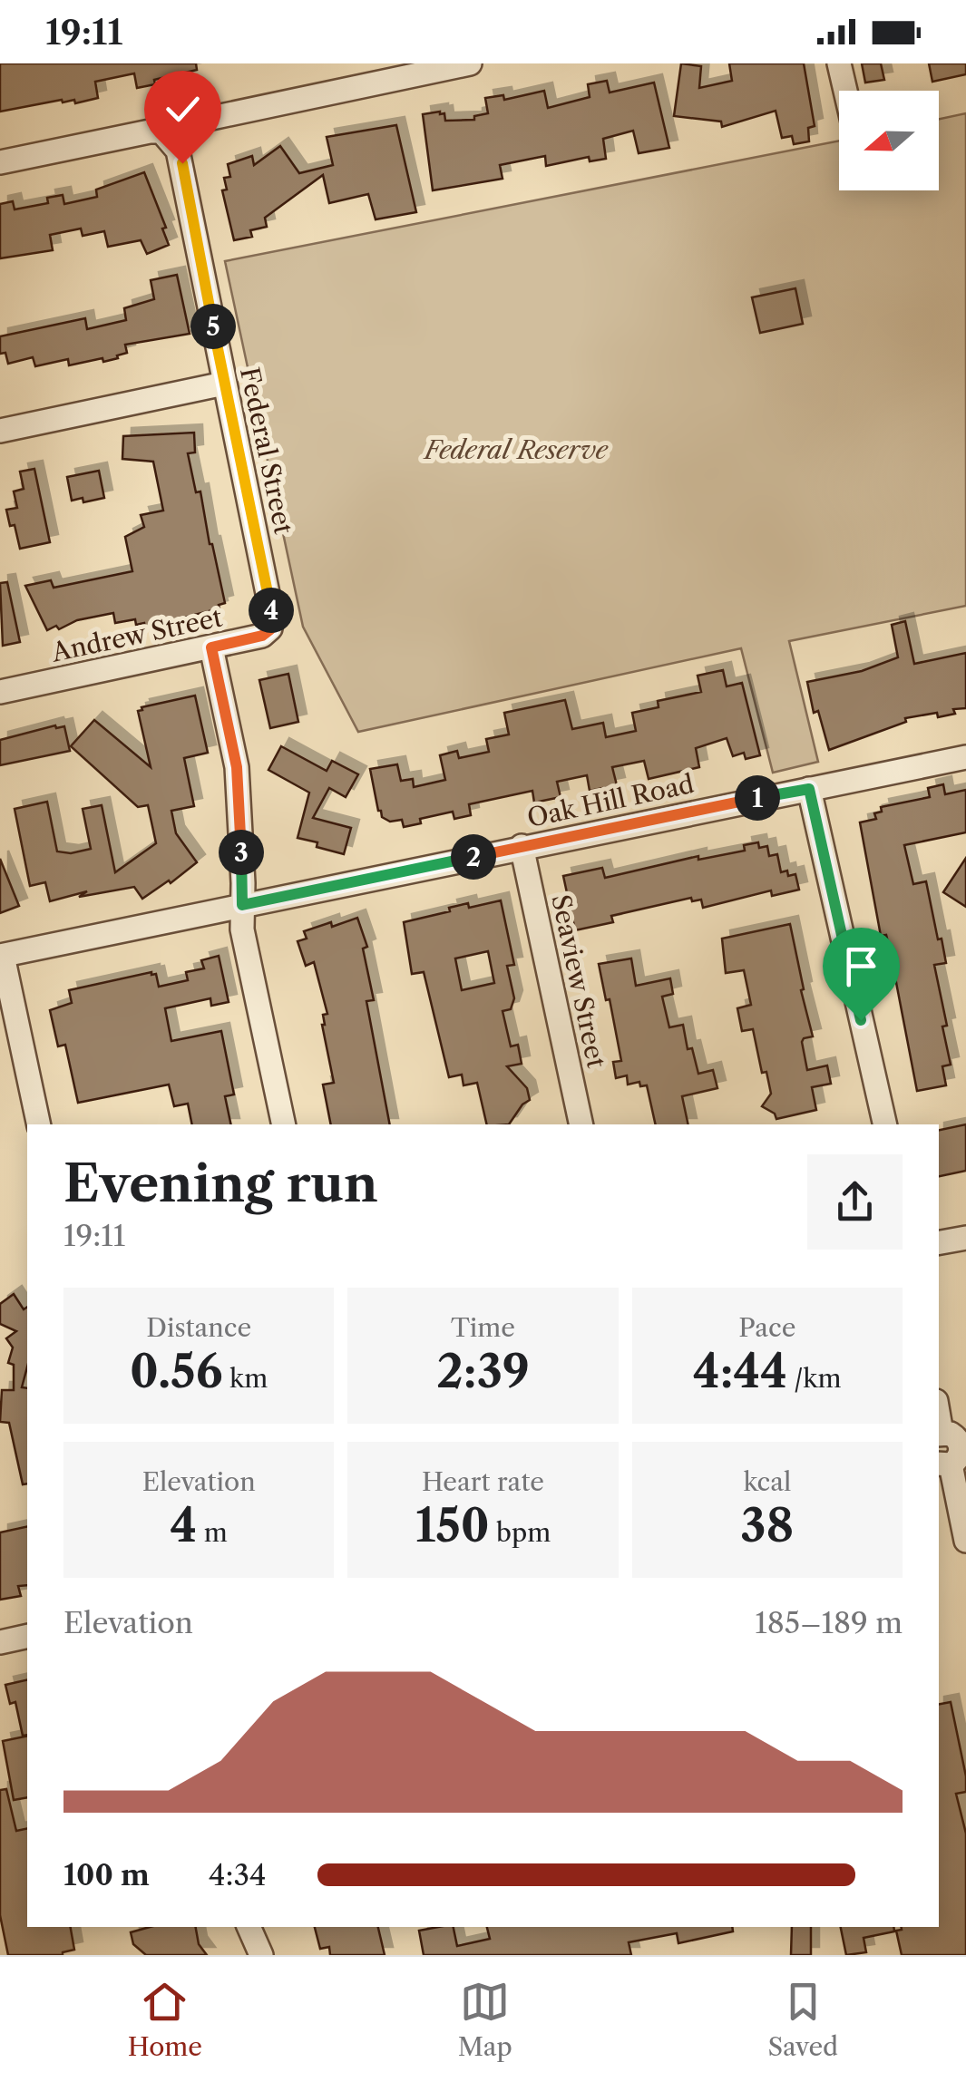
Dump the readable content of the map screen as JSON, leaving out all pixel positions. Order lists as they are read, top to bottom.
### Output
{
  "streets": {
    "street": [
      "Federal Street",
      "Andrew Street",
      "Oak Hill Road",
      "Seaview Street"
    ]
  },
  "crossings": [
    ["Federal Street", "Andrew Street"],
    ["Oak Hill Road", "Seaview Street"]
  ],
  "parks": ["Federal Reserve"],
  "north": "left",
  "page": {
    "status": "19:11",
    "pins": [
      "5",
      "4",
      "1",
      "3",
      "2"
    ],
    "heading": ["Evening run", "19:11"],
    "stats": [
      ["Distance", "0.56 km"],
      ["Time", "2:39"],
      ["Pace", "4:44 /km"],
      ["Elevation", "4 m"],
      ["Heart rate", "150 bpm"],
      ["kcal", "38"]
    ],
    "chart": ["Elevation", "185–189 m"],
    "list": [
      {
        "name": "100 m",
        "note": "4:34"
      }
    ],
    "tabs": ["Home", "Map", "Saved"]
  }
}
